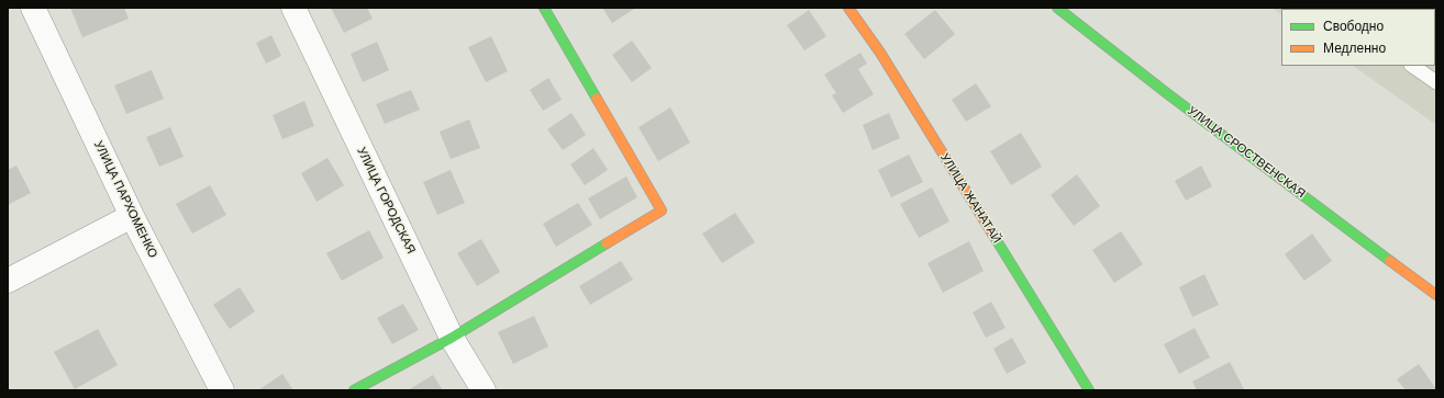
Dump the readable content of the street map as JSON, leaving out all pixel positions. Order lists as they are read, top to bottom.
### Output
{
  "streets": {
    "street": [
      "УЛИЦА СРОСТВЕНСКАЯ",
      "УЛИЦА ЖАНАТАЙ",
      "УЛИЦА ПАРХОМЕНКО",
      "УЛИЦА ГОРОДСКАЯ"
    ]
  },
  "legend": ["Свободно", "Медленно"]
}
